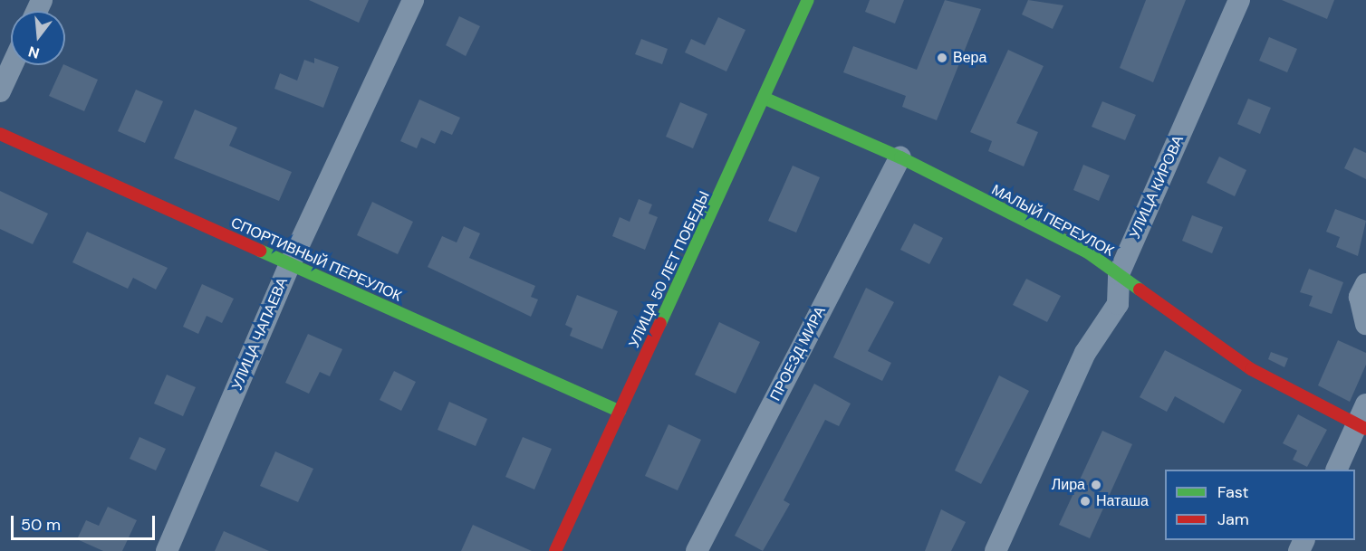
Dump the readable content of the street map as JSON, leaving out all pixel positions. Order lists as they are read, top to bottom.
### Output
{
  "streets": {
    "street": [
      "УЛИЦА КИРОВА",
      "МАЛЫЙ ПЕРЕУЛОК",
      "СПОРТИВНЫЙ ПЕРЕУЛОК",
      "УЛИЦА 50 ЛЕТ ПОБЕДЫ",
      "УЛИЦА ЧАПАЕВА",
      "ПРОЕЗД МИРА"
    ]
  },
  "crossings": [
    ["УЛИЦА КИРОВА", "МАЛЫЙ ПЕРЕУЛОК"],
    ["МАЛЫЙ ПЕРЕУЛОК", "УЛИЦА 50 ЛЕТ ПОБЕДЫ"],
    ["МАЛЫЙ ПЕРЕУЛОК", "ПРОЕЗД МИРА"],
    ["СПОРТИВНЫЙ ПЕРЕУЛОК", "УЛИЦА 50 ЛЕТ ПОБЕДЫ"],
    ["СПОРТИВНЫЙ ПЕРЕУЛОК", "УЛИЦА ЧАПАЕВА"]
  ],
  "places": ["Вера", "Лира", "Наташа"],
  "legend": ["Fast", "Jam"],
  "scale_bar": "50 m",
  "north": "bottom"
}
